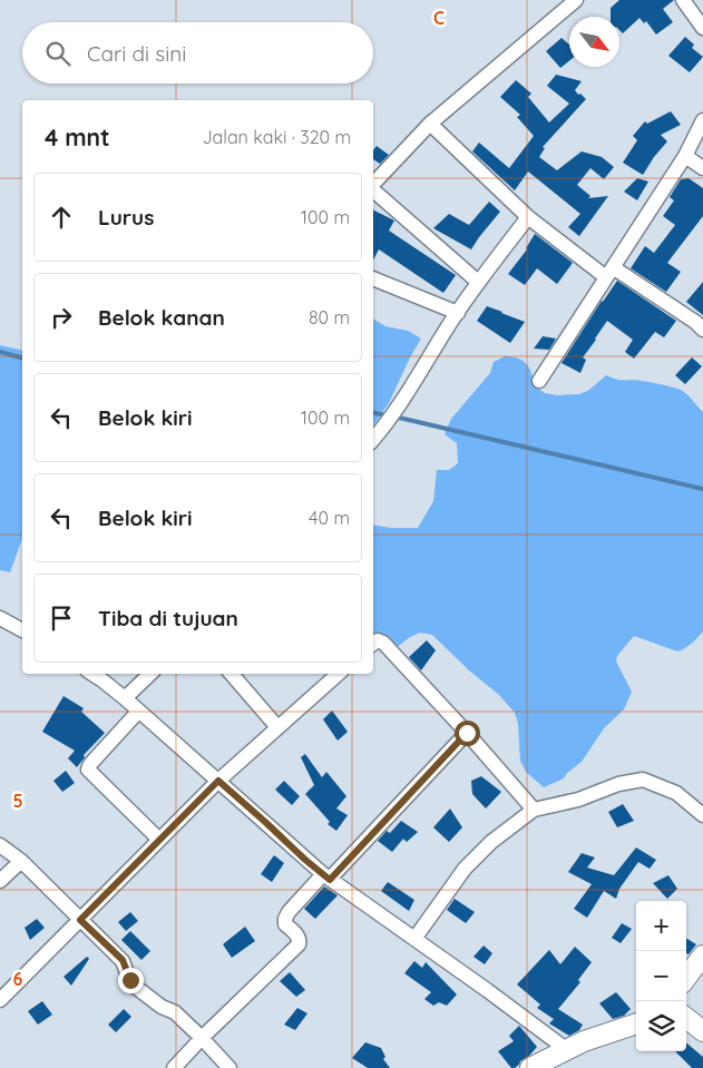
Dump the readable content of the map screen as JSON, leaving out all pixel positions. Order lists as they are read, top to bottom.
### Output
{
  "north": "bottom right",
  "page": {
    "search": "Cari di sini",
    "heading": ["4 mnt", "Jalan kaki · 320 m"],
    "list": [
      ["Lurus", "100 m"],
      ["Belok kanan", "80 m"],
      ["Belok kiri", "100 m"],
      ["Belok kiri", "40 m"],
      "Tiba di tujuan"
    ],
    "map_buttons": ["+", "−"]
  },
  "grid": {
    "columns": ["C"],
    "rows": ["5", "6"]
  }
}
